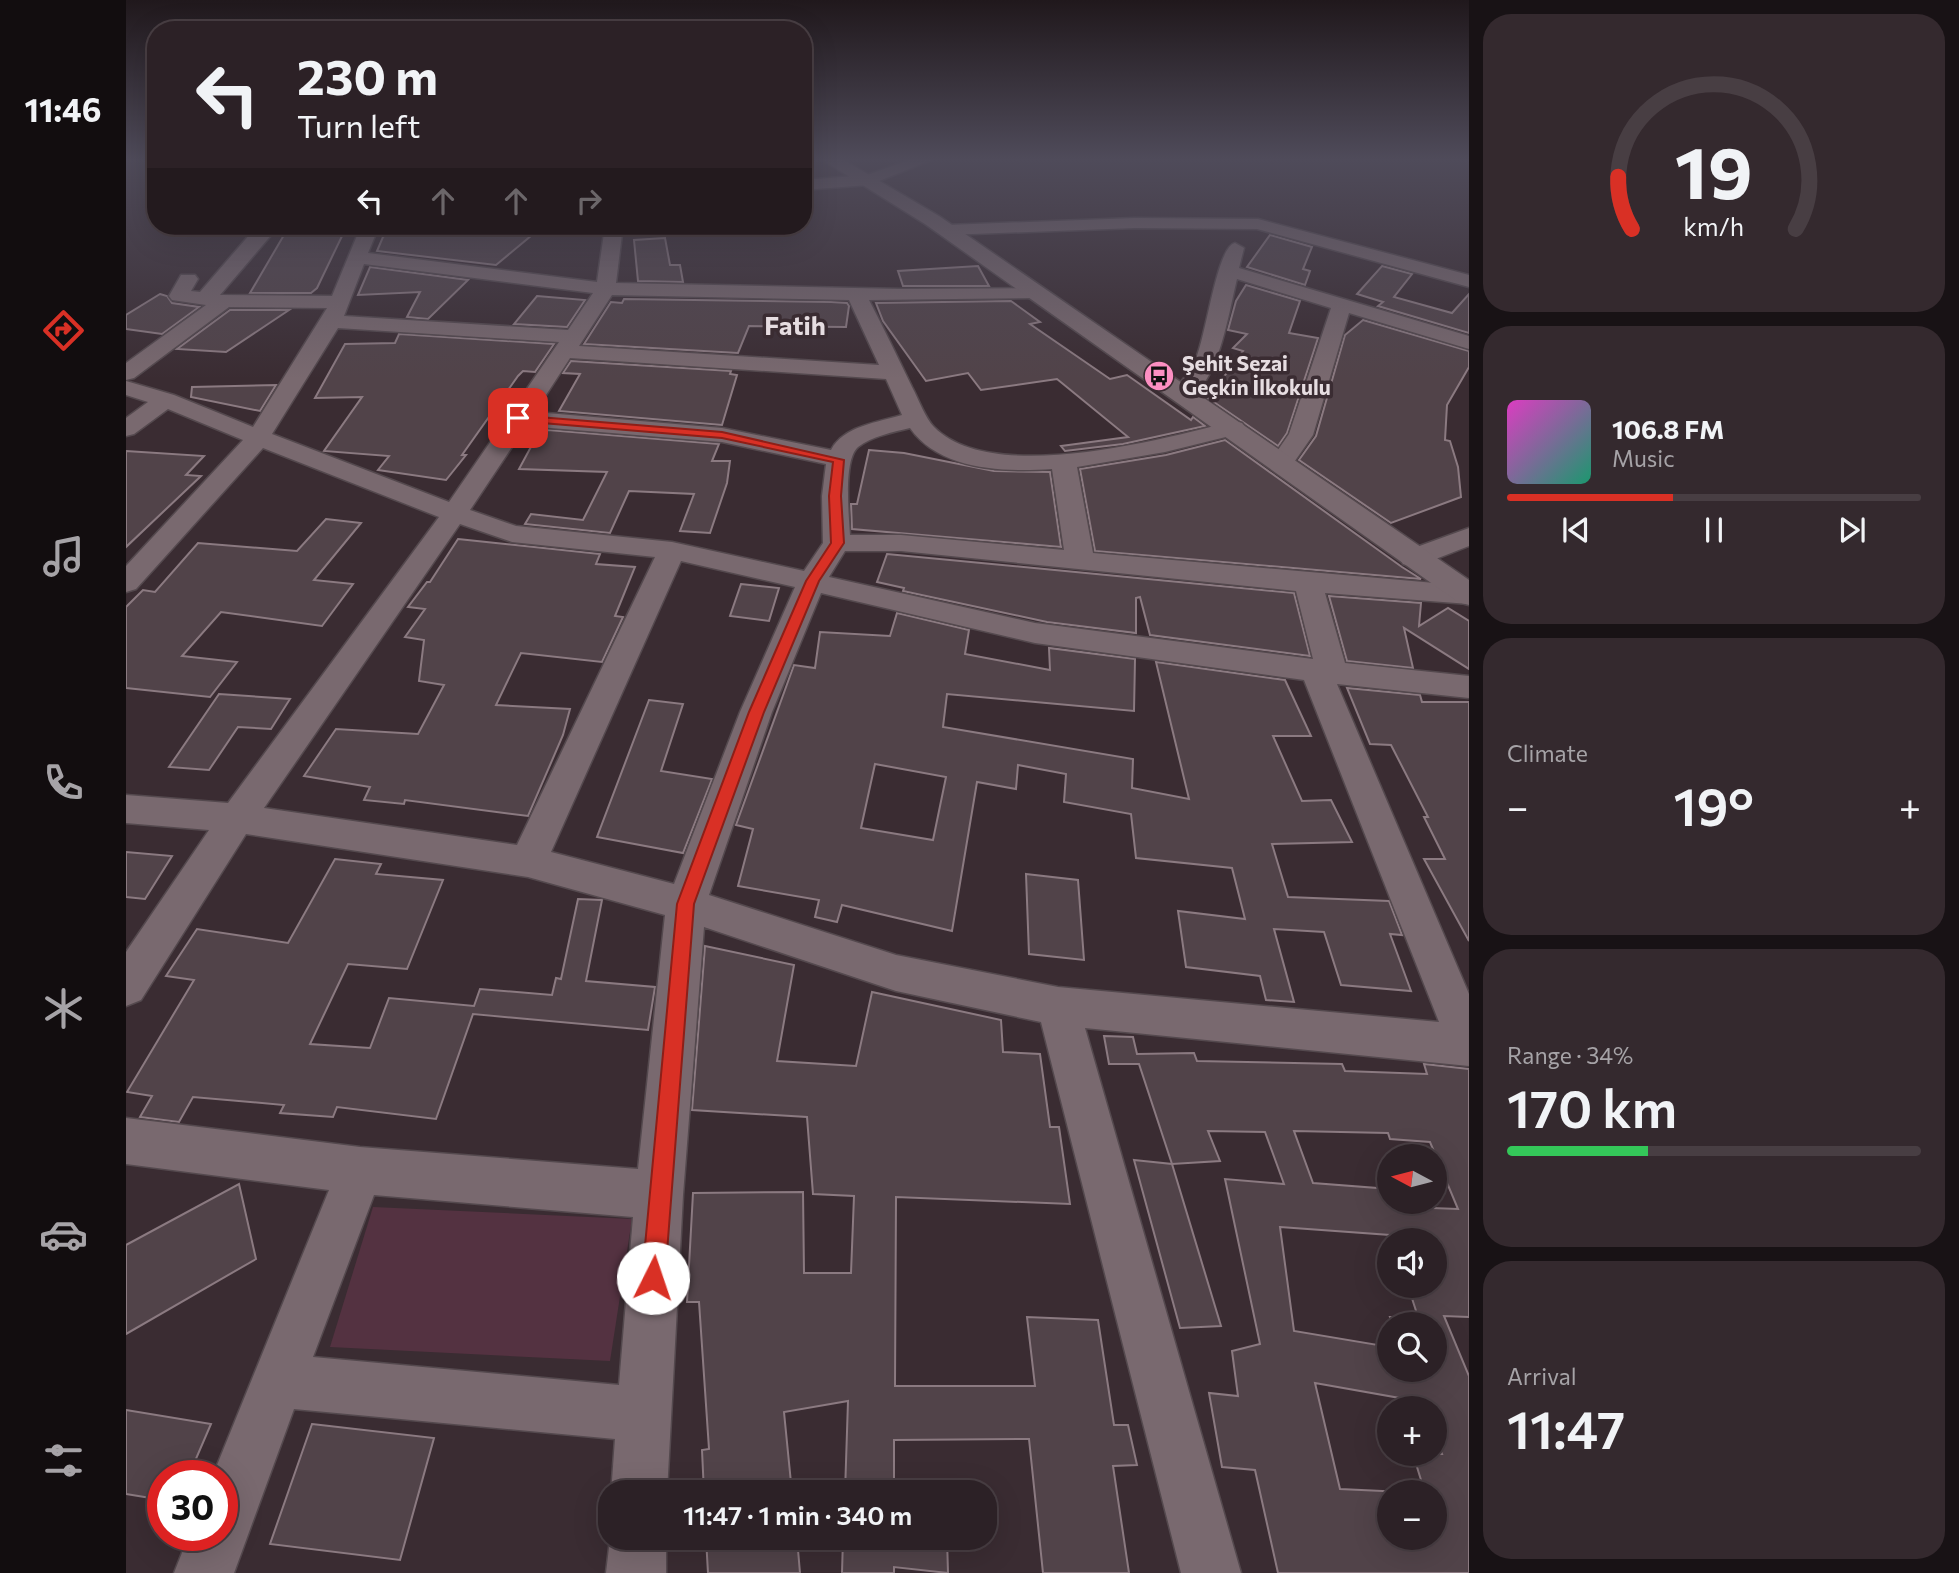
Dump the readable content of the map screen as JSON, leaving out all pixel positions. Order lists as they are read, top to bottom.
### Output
{
  "districts": ["Fatih"],
  "places": {
    "bus stop": ["Şehit Sezai Geçkin İlkokulu"]
  },
  "north": "left",
  "page": {
    "tabs": "11:46",
    "turn": ["230 m", "Turn left"],
    "song": ["106.8 FM", "Music"],
    "tile": [
      "Climate",
      ["Range · 34%", "170 km"],
      ["Arrival", "11:47"]
    ],
    "heat": ["−", "19°", "+"],
    "map_buttons": ["+", "−"],
    "limit": "30",
    "trip": "11:47 · 1 min · 340 m",
    "gauge": ["19", "km/h"]
  }
}
